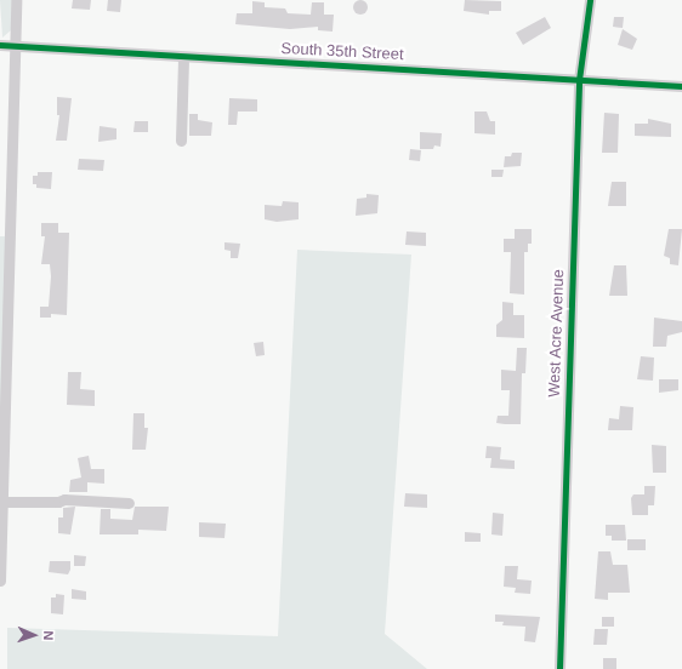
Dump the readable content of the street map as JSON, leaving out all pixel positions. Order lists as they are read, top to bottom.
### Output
{
  "streets": {
    "street": ["South 35th Street", "West Acre Avenue"]
  },
  "crossings": [
    ["South 35th Street", "West Acre Avenue"]
  ],
  "north": "right"
}
